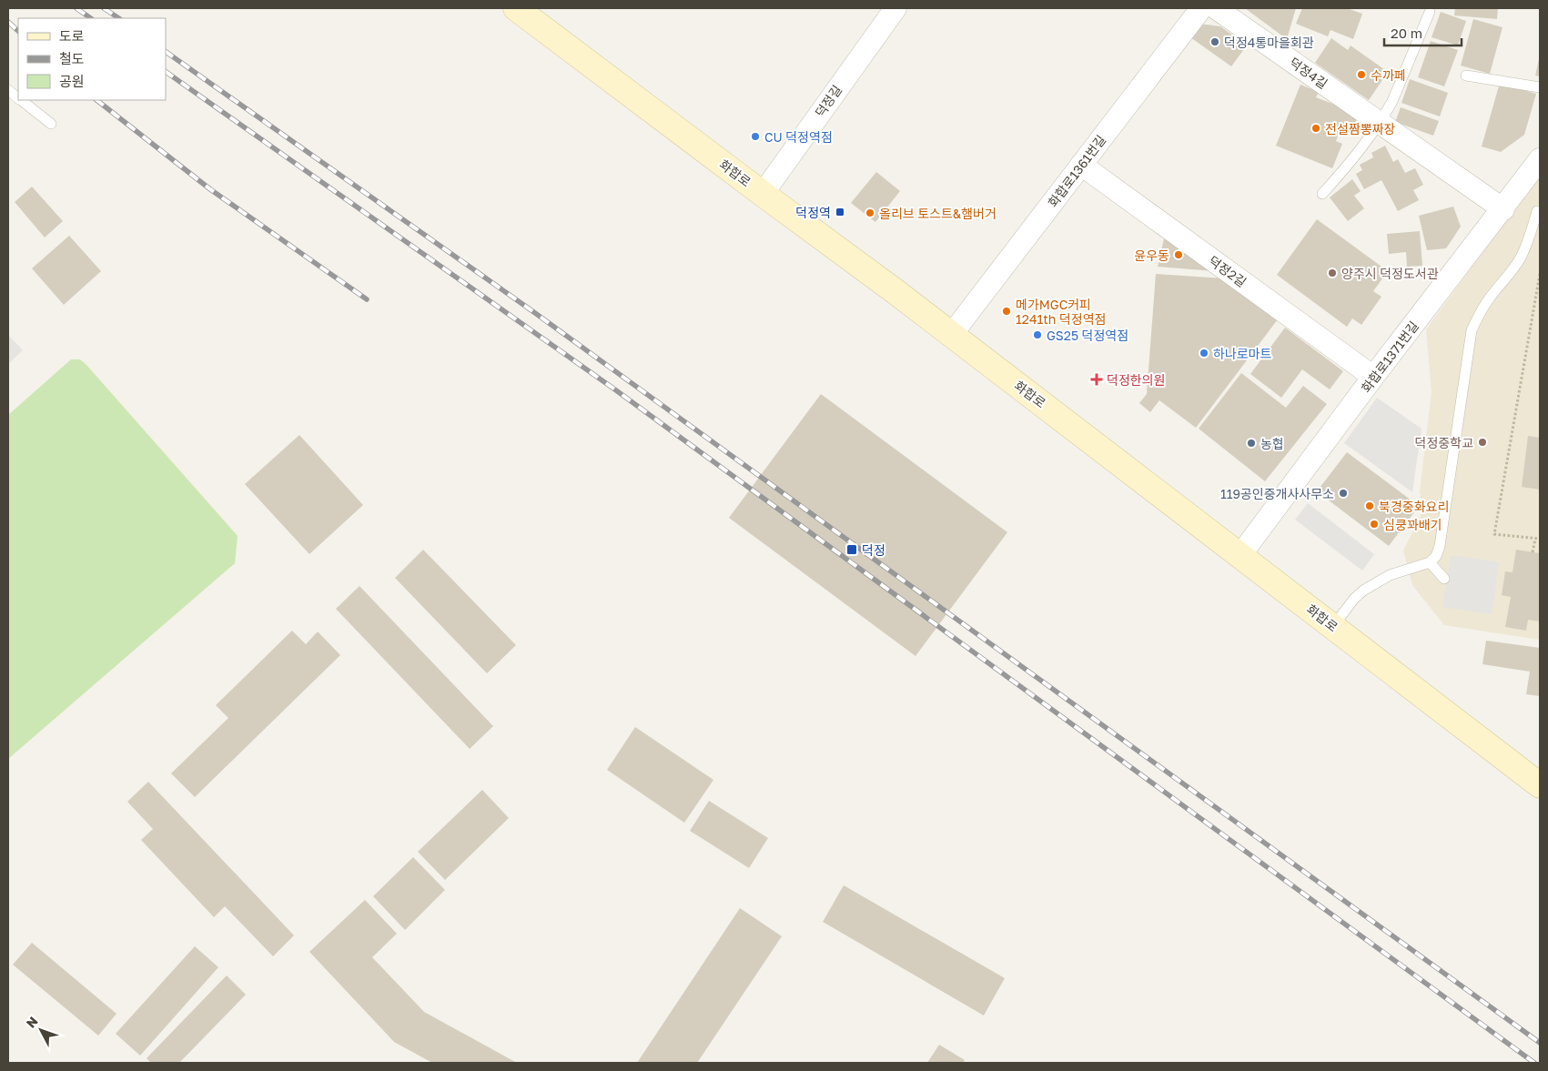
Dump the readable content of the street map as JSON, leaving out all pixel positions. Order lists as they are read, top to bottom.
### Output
{
  "streets": {
    "main road": ["화합로"],
    "street": [
      "덕정4길",
      "덕정길",
      "화합로1361번길",
      "덕정2길",
      "화합로1371번길"
    ]
  },
  "crossings": [
    ["덕정4길", "화합로1371번길"],
    ["덕정길", "화합로"],
    ["화합로1361번길", "화합로"],
    ["화합로1361번길", "덕정2길"],
    ["화합로", "화합로1371번길"],
    ["덕정2길", "화합로1371번길"]
  ],
  "places": {
    "other": [
      "덕정4통마을회관",
      "수까페",
      "전설짬뽕짜장",
      "CU 덕정역점",
      "올리브 토스트&햄버거",
      "윤우동",
      "양주시 덕정도서관",
      "메가MGC커피 1241th 덕정역점",
      "GS25 덕정역점",
      "하나로마트",
      "덕정중학교",
      "농협",
      "119공인중개사사무소",
      "북경중화요리",
      "심쿵꽈배기"
    ],
    "transit": ["덕정역", "덕정"],
    "health": ["덕정한의원"]
  },
  "legend": ["도로", "철도", "공원"],
  "scale_bar": "20 m",
  "north": "top left"
}
